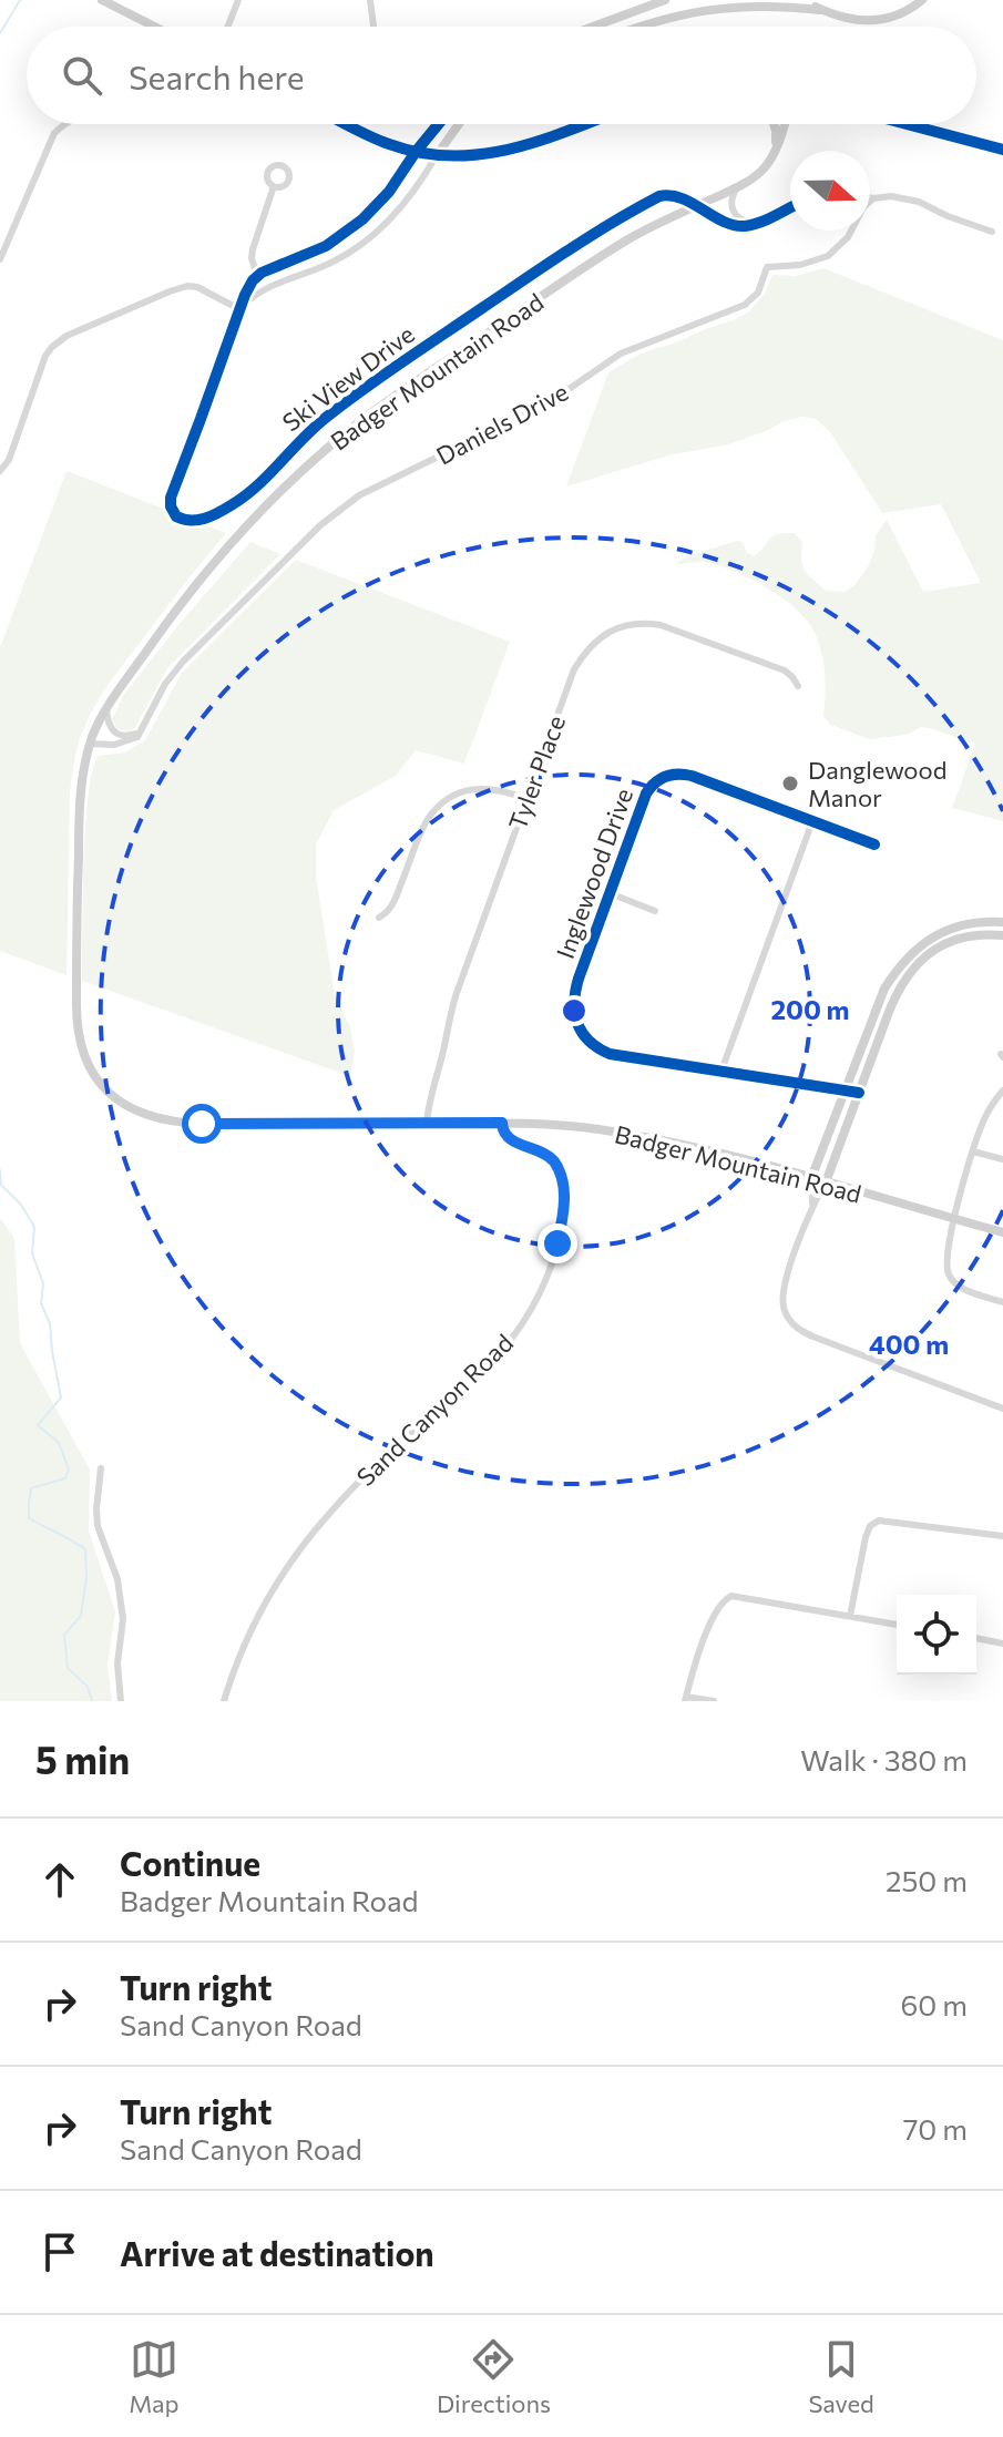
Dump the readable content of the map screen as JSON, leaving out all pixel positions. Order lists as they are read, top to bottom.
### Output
{
  "streets": {
    "main road": ["Badger Mountain Road"],
    "street": [
      "Ski View Drive",
      "Daniels Drive",
      "Tyler Place",
      "Inglewood Drive",
      "Sand Canyon Road"
    ]
  },
  "crossings": [
    ["Badger Mountain Road", "Ski View Drive"],
    ["Badger Mountain Road", "Daniels Drive"],
    ["Badger Mountain Road", "Tyler Place"],
    ["Badger Mountain Road", "Sand Canyon Road"]
  ],
  "places": ["Danglewood Manor"],
  "north": "right",
  "page": {
    "search": "Search here",
    "heading": ["5 min", "Walk · 380 m"],
    "list": [
      ["Continue", "Badger Mountain Road", "250 m"],
      ["Turn right", "Sand Canyon Road", "60 m"],
      ["Turn right", "Sand Canyon Road", "70 m"],
      "Arrive at destination"
    ],
    "nav": ["Map", "Directions", "Saved"]
  },
  "rings": ["200 m", "400 m"]
}
